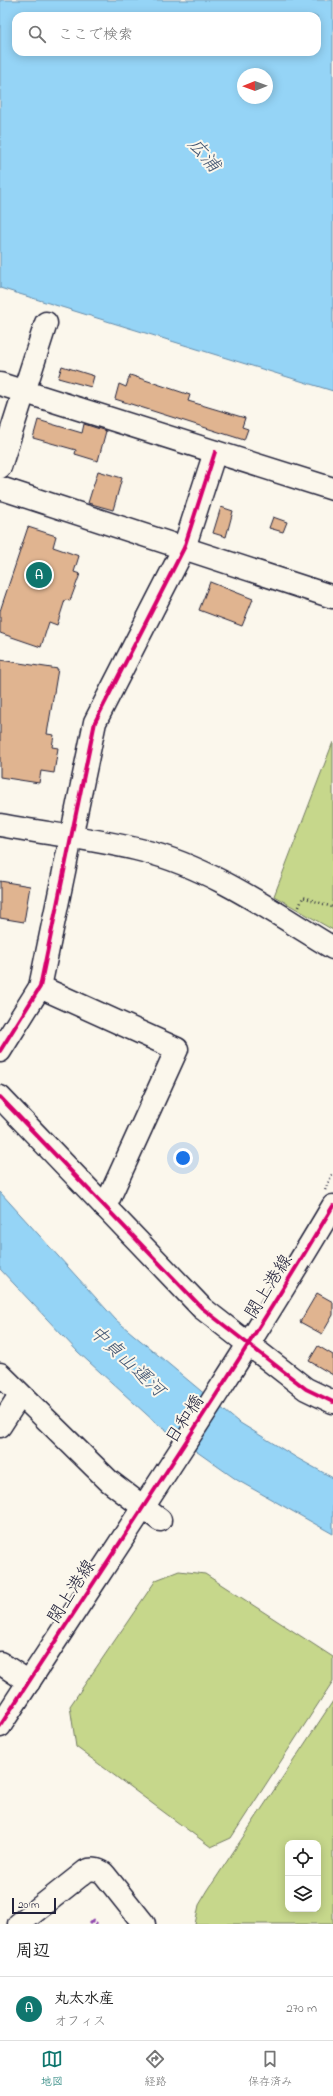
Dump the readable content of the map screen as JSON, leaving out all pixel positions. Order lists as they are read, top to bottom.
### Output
{
  "streets": {
    "street": ["閖上港線", "日和橋"]
  },
  "crossings": [
    ["閖上港線", "日和橋"]
  ],
  "water": ["広浦", "中貞山運河"],
  "scale_bar": "20 m",
  "north": "left",
  "page": {
    "search": "ここで検索",
    "pins": "A",
    "scale": "20 m",
    "heading": "周辺",
    "list": [
      {
        "mark": "A",
        "name": "丸太水産",
        "note": "オフィス",
        "value": "270 m"
      }
    ],
    "nav": ["地図", "経路", "保存済み"]
  }
}
